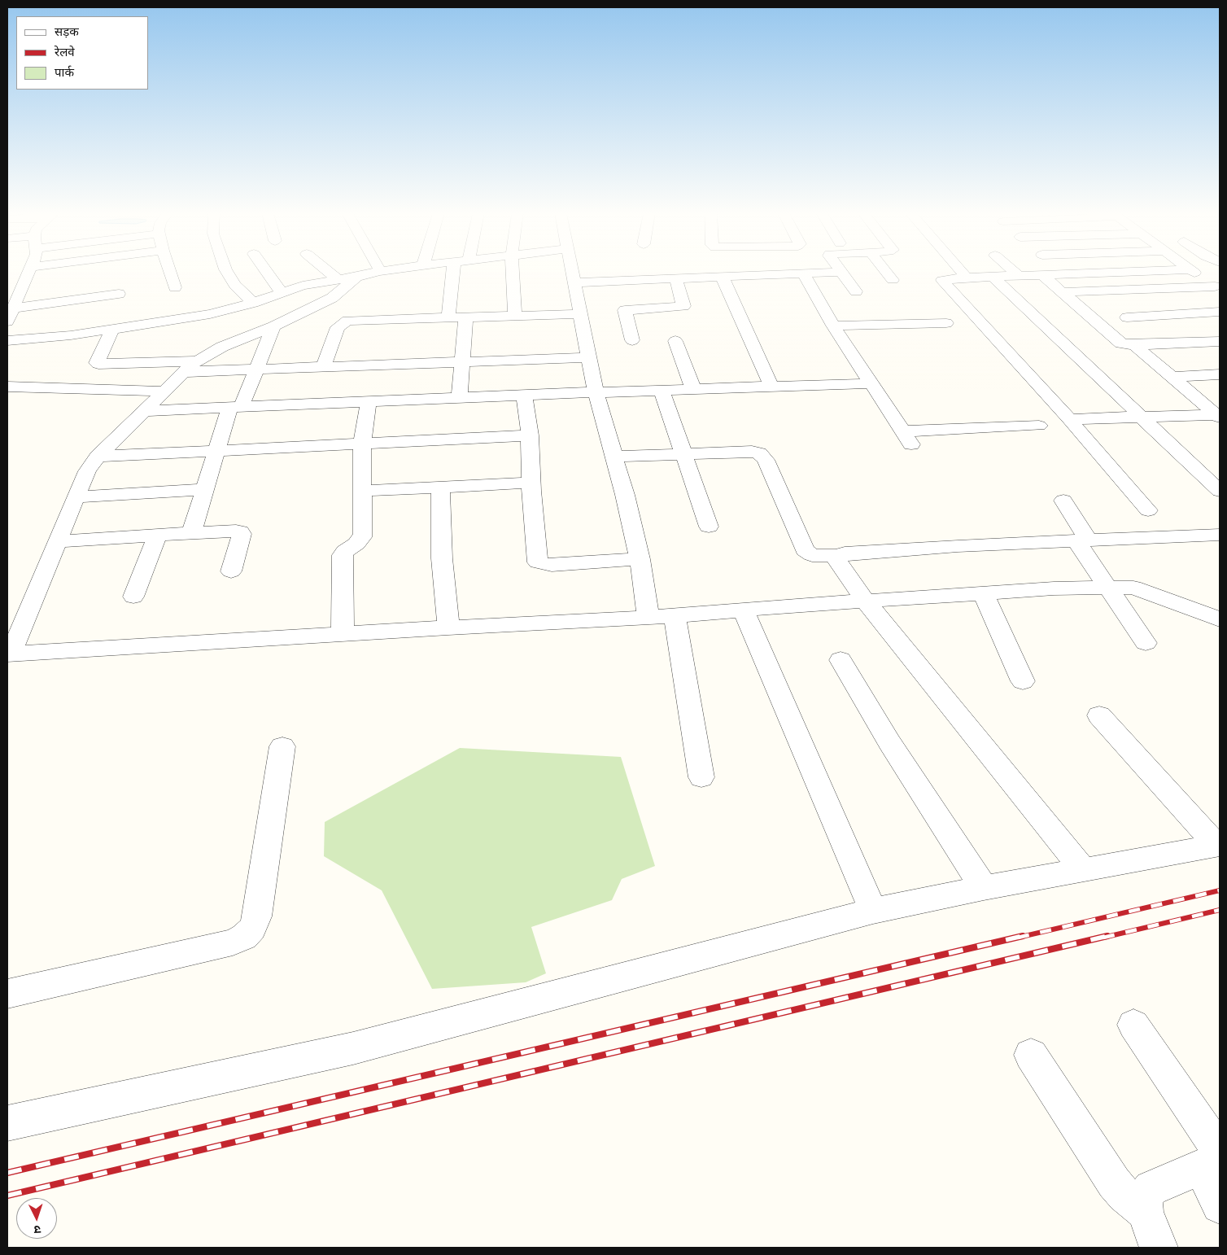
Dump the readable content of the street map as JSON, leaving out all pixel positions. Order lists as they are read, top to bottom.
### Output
{
  "legend": ["सड़क", "रेलवे", "पार्क"],
  "north": "bottom"
}
